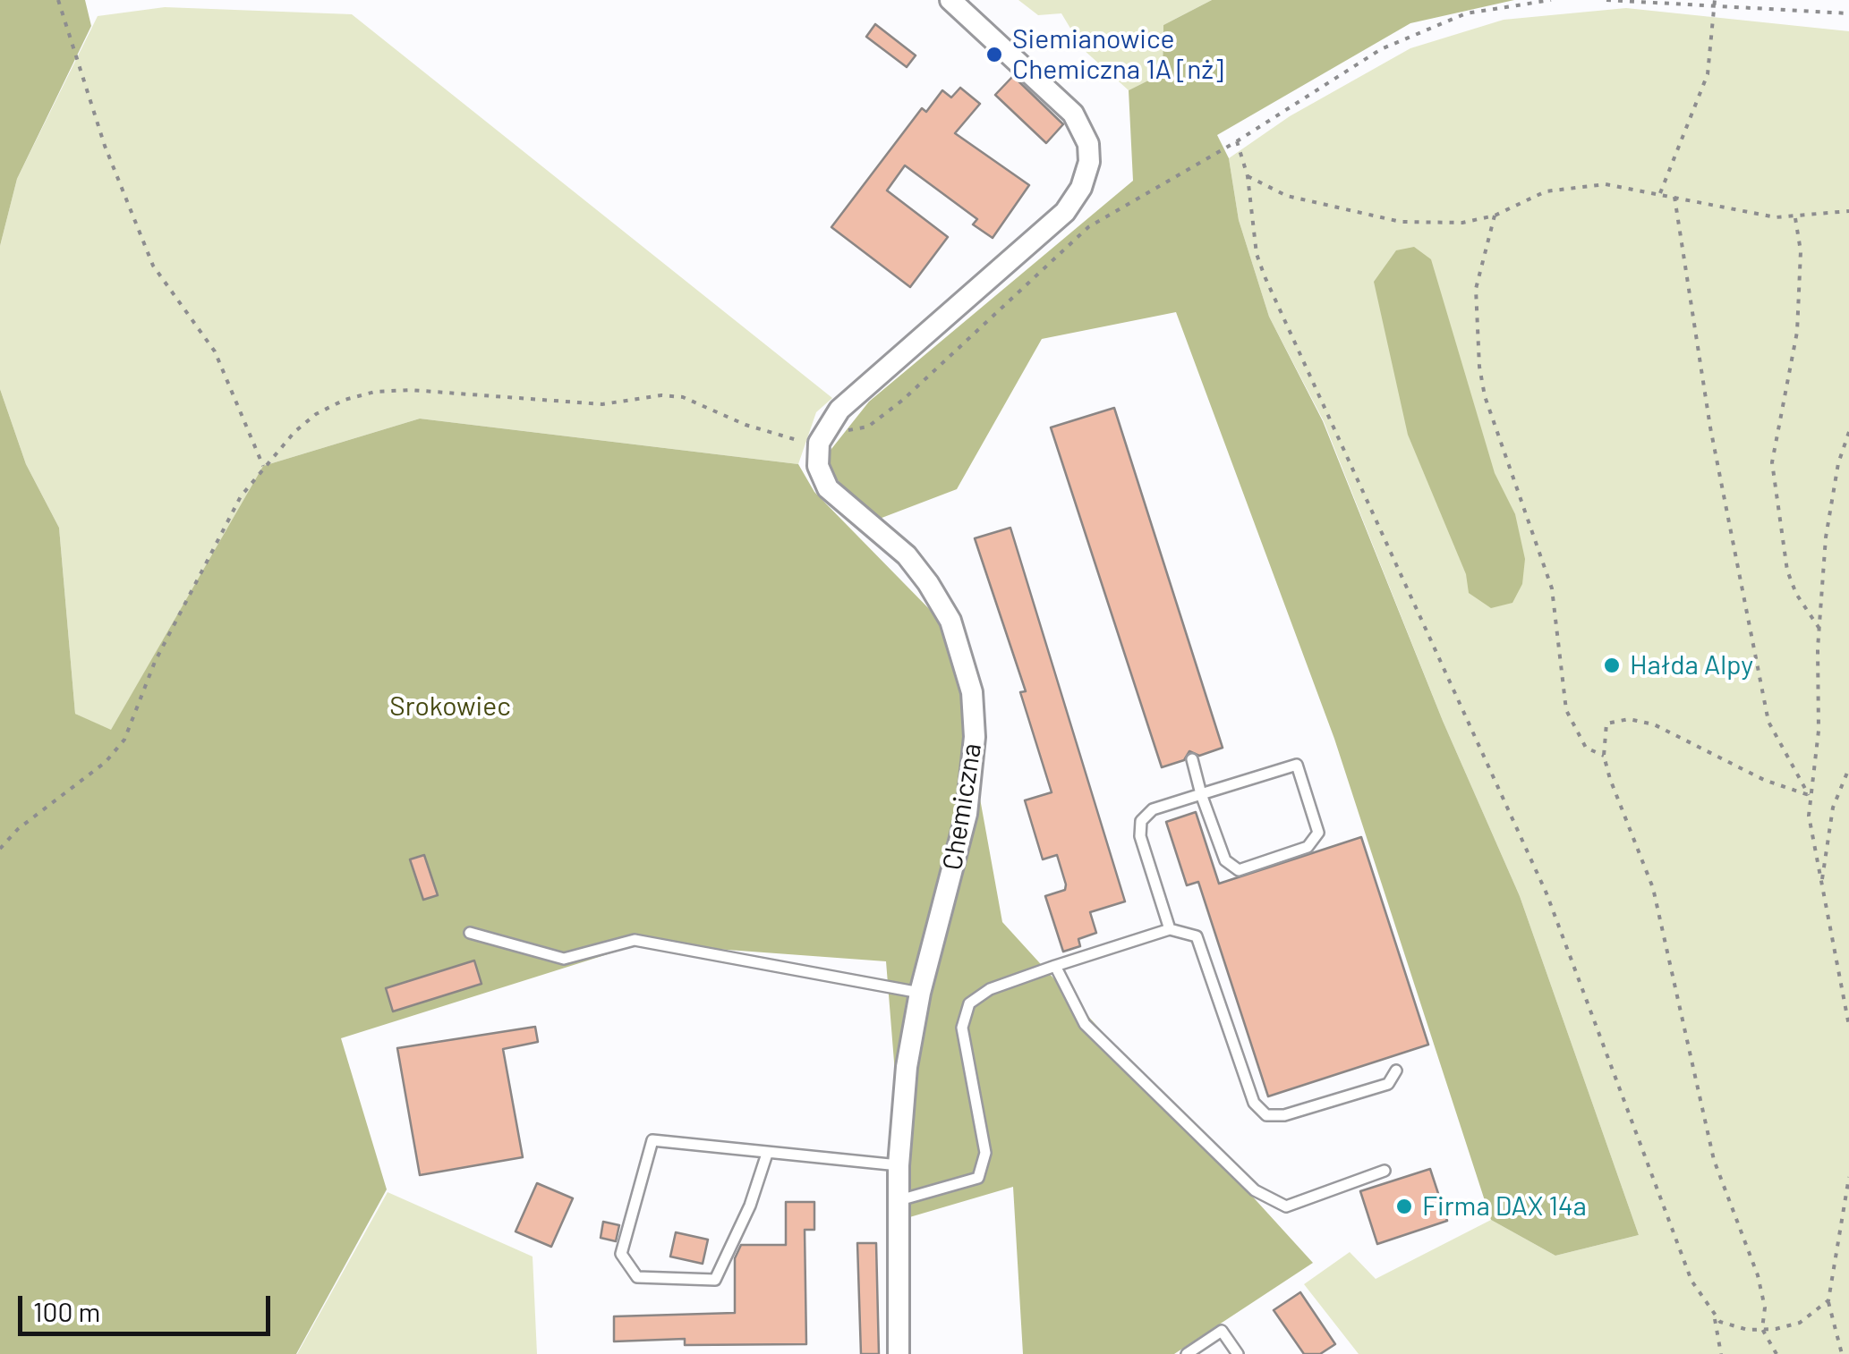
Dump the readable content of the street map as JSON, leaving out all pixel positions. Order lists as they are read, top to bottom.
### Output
{
  "streets": {
    "street": ["Chemiczna"]
  },
  "parks": ["Srokowiec"],
  "places": ["Siemianowice Chemiczna 1A [nż]", "Hałda Alpy", "Firma DAX 14a"],
  "scale_bar": "100 m"
}
